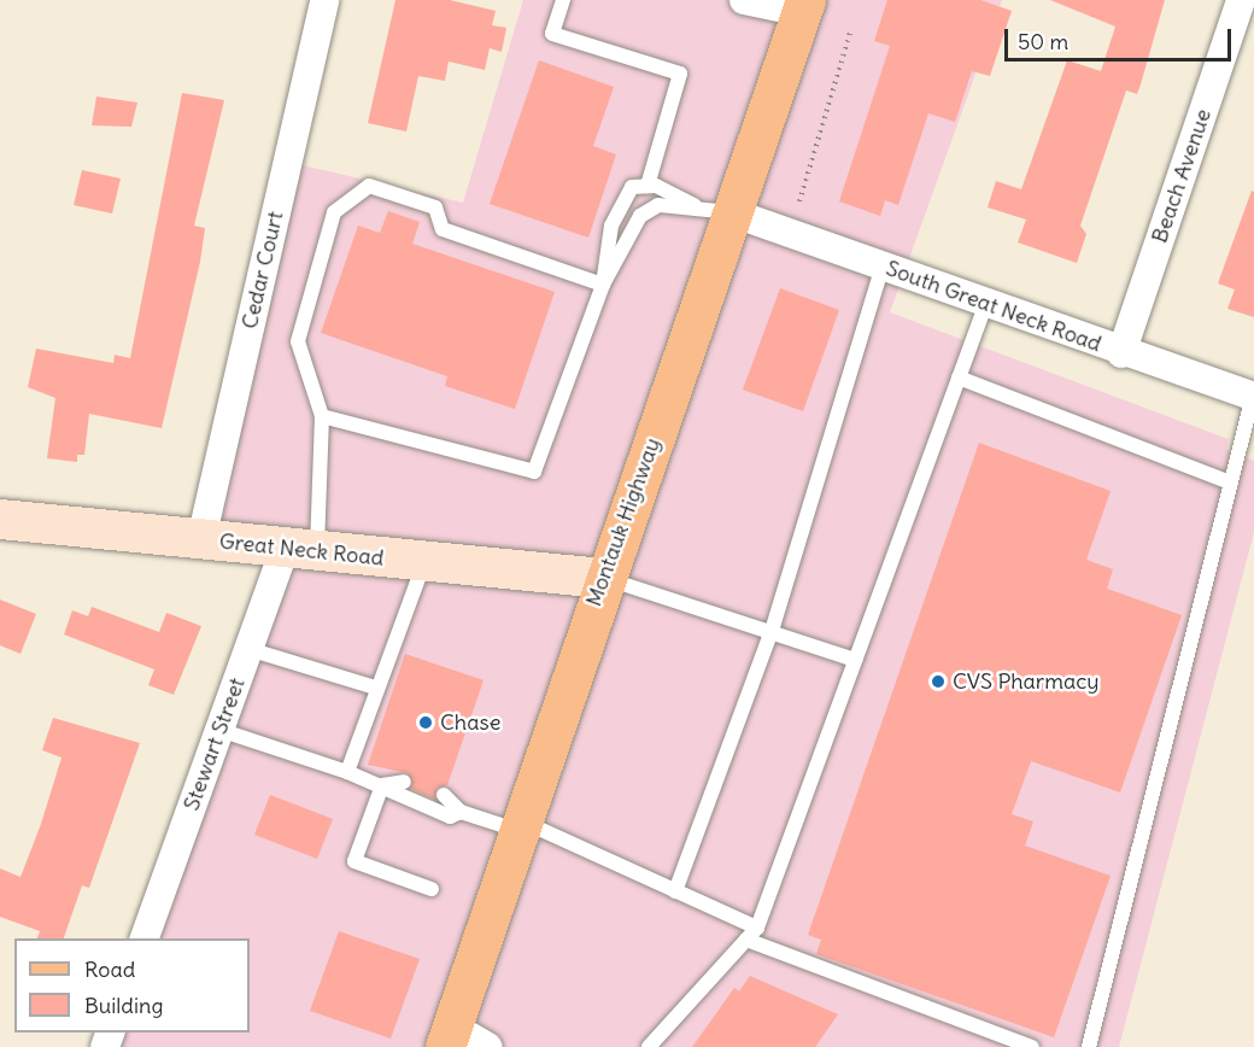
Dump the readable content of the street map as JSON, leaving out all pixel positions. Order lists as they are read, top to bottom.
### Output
{
  "streets": {
    "main road": ["Montauk Highway", "Great Neck Road"],
    "street": [
      "Beach Avenue",
      "Cedar Court",
      "South Great Neck Road",
      "Stewart Street"
    ]
  },
  "crossings": [
    ["Beach Avenue", "South Great Neck Road"],
    ["Cedar Court", "Great Neck Road"],
    ["South Great Neck Road", "Montauk Highway"],
    ["Montauk Highway", "Great Neck Road"],
    ["Great Neck Road", "Stewart Street"]
  ],
  "places": ["CVS Pharmacy", "Chase"],
  "legend": ["Road", "Building"],
  "scale_bar": "50 m"
}
